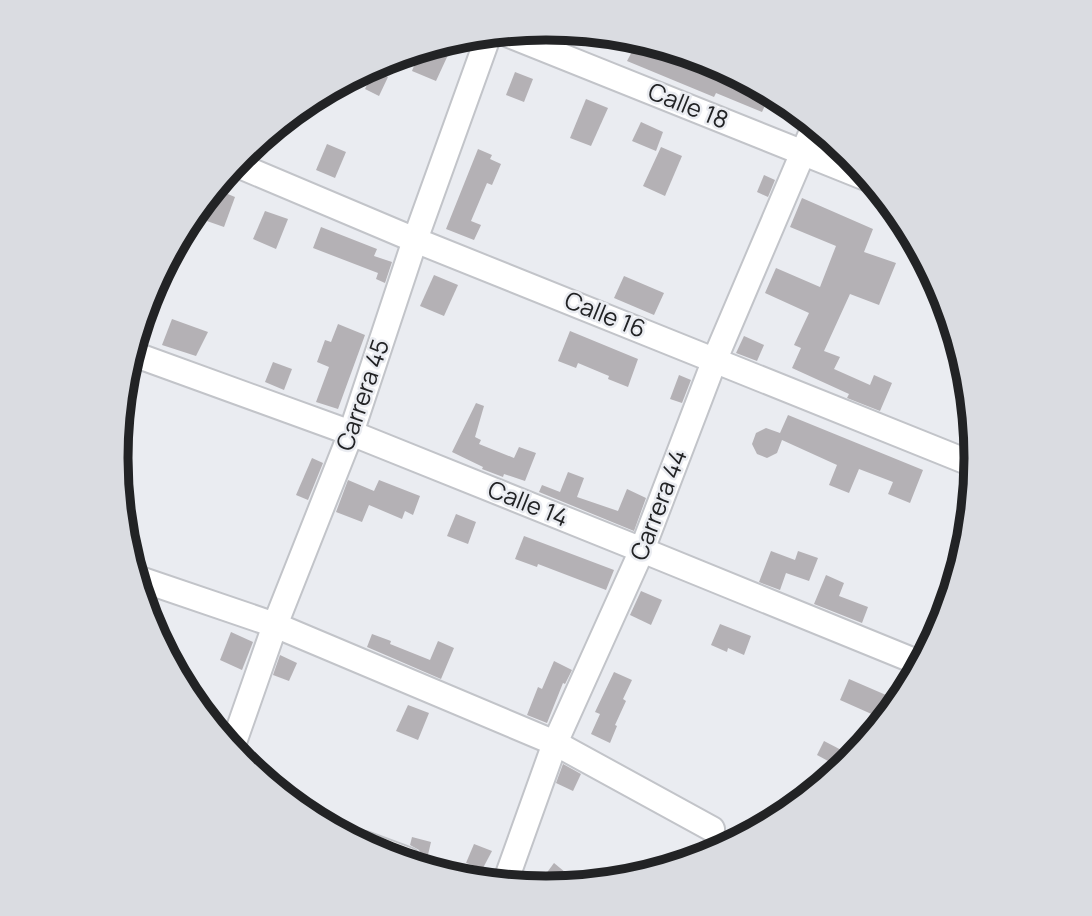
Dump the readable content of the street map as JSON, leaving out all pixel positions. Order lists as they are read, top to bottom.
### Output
{
  "streets": {
    "street": [
      "Calle 18",
      "Calle 16",
      "Carrera 45",
      "Calle 14",
      "Carrera 44"
    ]
  },
  "crossings": [
    ["Calle 18", "Carrera 44"],
    ["Calle 16", "Carrera 45"],
    ["Calle 16", "Carrera 44"],
    ["Carrera 45", "Calle 14"],
    ["Calle 14", "Carrera 44"]
  ]
}
